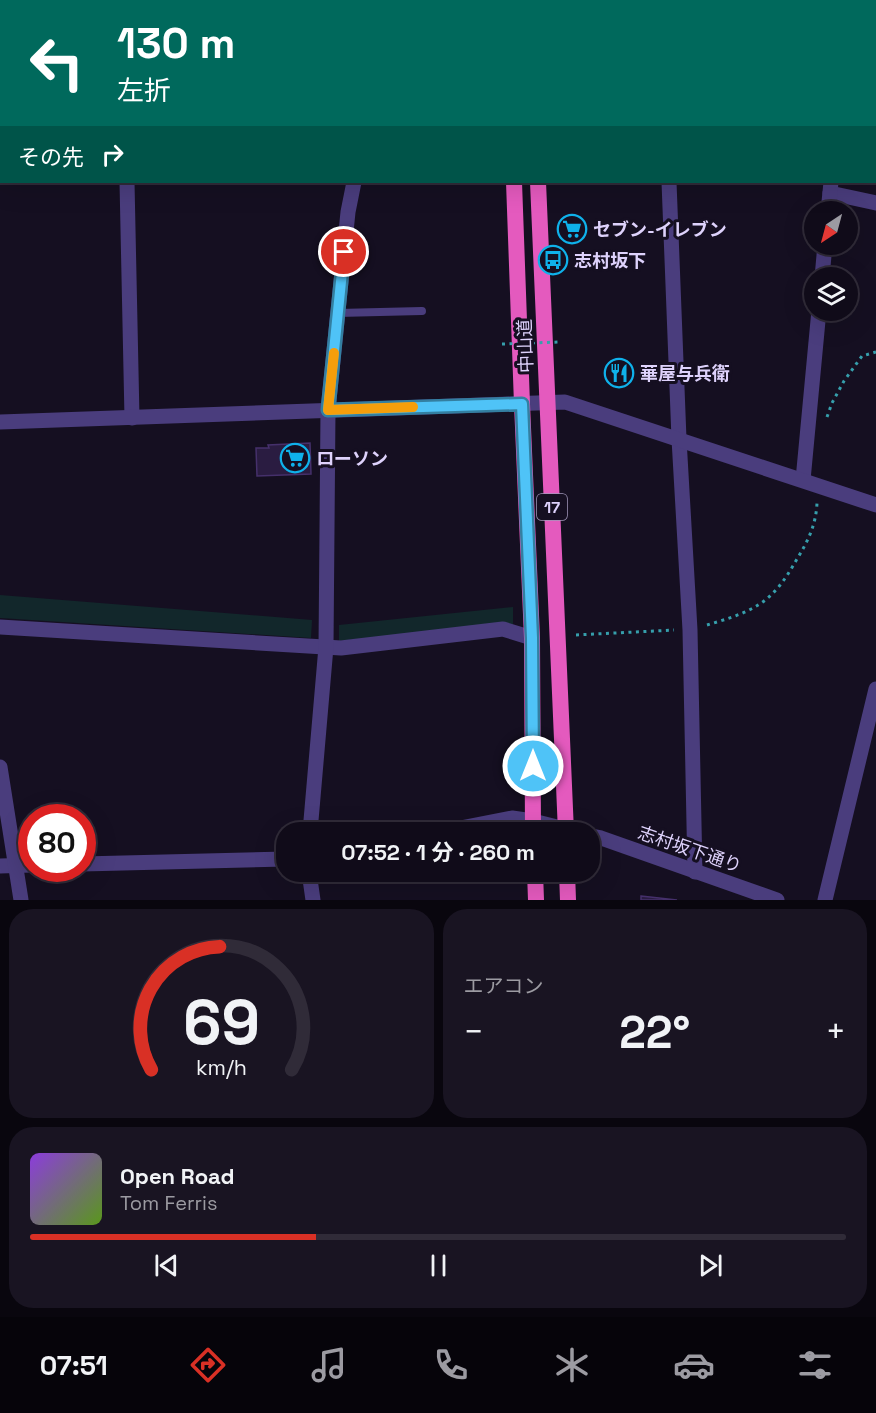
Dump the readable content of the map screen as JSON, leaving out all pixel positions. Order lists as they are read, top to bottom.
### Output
{
  "streets": {
    "highway": ["中山道", "17"],
    "street": ["志村坂下通り"]
  },
  "places": {
    "supermarket": ["セブン-イレブン", "ローソン"],
    "bus stop": ["志村坂下"],
    "restaurant": ["華屋与兵衛"]
  },
  "north": "bottom left",
  "page": {
    "turn": ["130 m", "左折"],
    "then": "その先",
    "limit": "80",
    "trip": "07:52 · 1 分 · 260 m",
    "tile": "エアコン",
    "heat": ["−", "22°", "+"],
    "song": ["Open Road", "Tom Ferris"],
    "tabs": "07:51",
    "gauge": ["69", "km/h"]
  }
}
